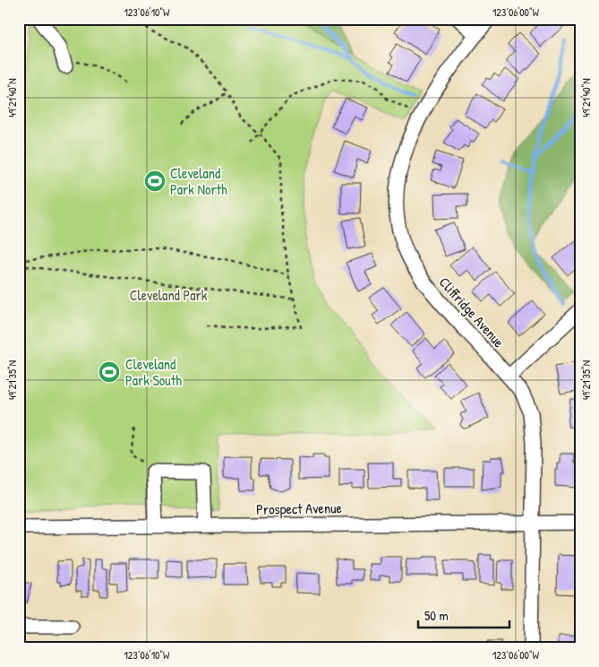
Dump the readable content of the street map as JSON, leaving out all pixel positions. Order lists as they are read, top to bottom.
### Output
{
  "streets": {
    "street": ["Cliffridge Avenue", "Prospect Avenue"]
  },
  "crossings": [
    ["Cliffridge Avenue", "Prospect Avenue"]
  ],
  "parks": ["Cleveland Park"],
  "places": {
    "sports": ["Cleveland Park North", "Cleveland Park South"]
  },
  "scale_bar": "50 m",
  "coordinates": [
    "123°06'10\"W",
    "123°06'00\"W",
    "49°21'40\"N",
    "49°21'35\"N"
  ]
}
